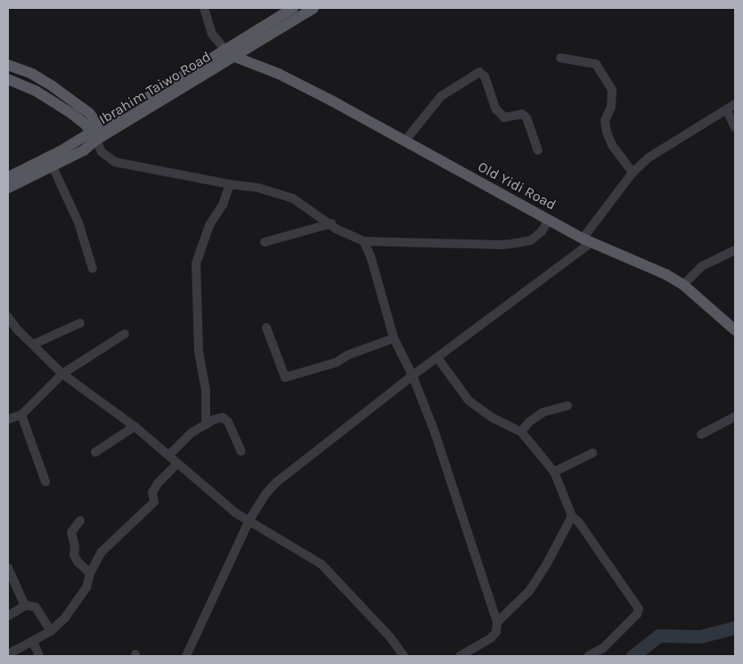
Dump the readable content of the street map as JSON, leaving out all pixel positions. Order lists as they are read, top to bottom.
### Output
{
  "streets": {
    "main road": ["Ibrahim Taiwo Road", "Old Yidi Road"]
  },
  "crossings": [
    ["Ibrahim Taiwo Road", "Old Yidi Road"]
  ]
}
